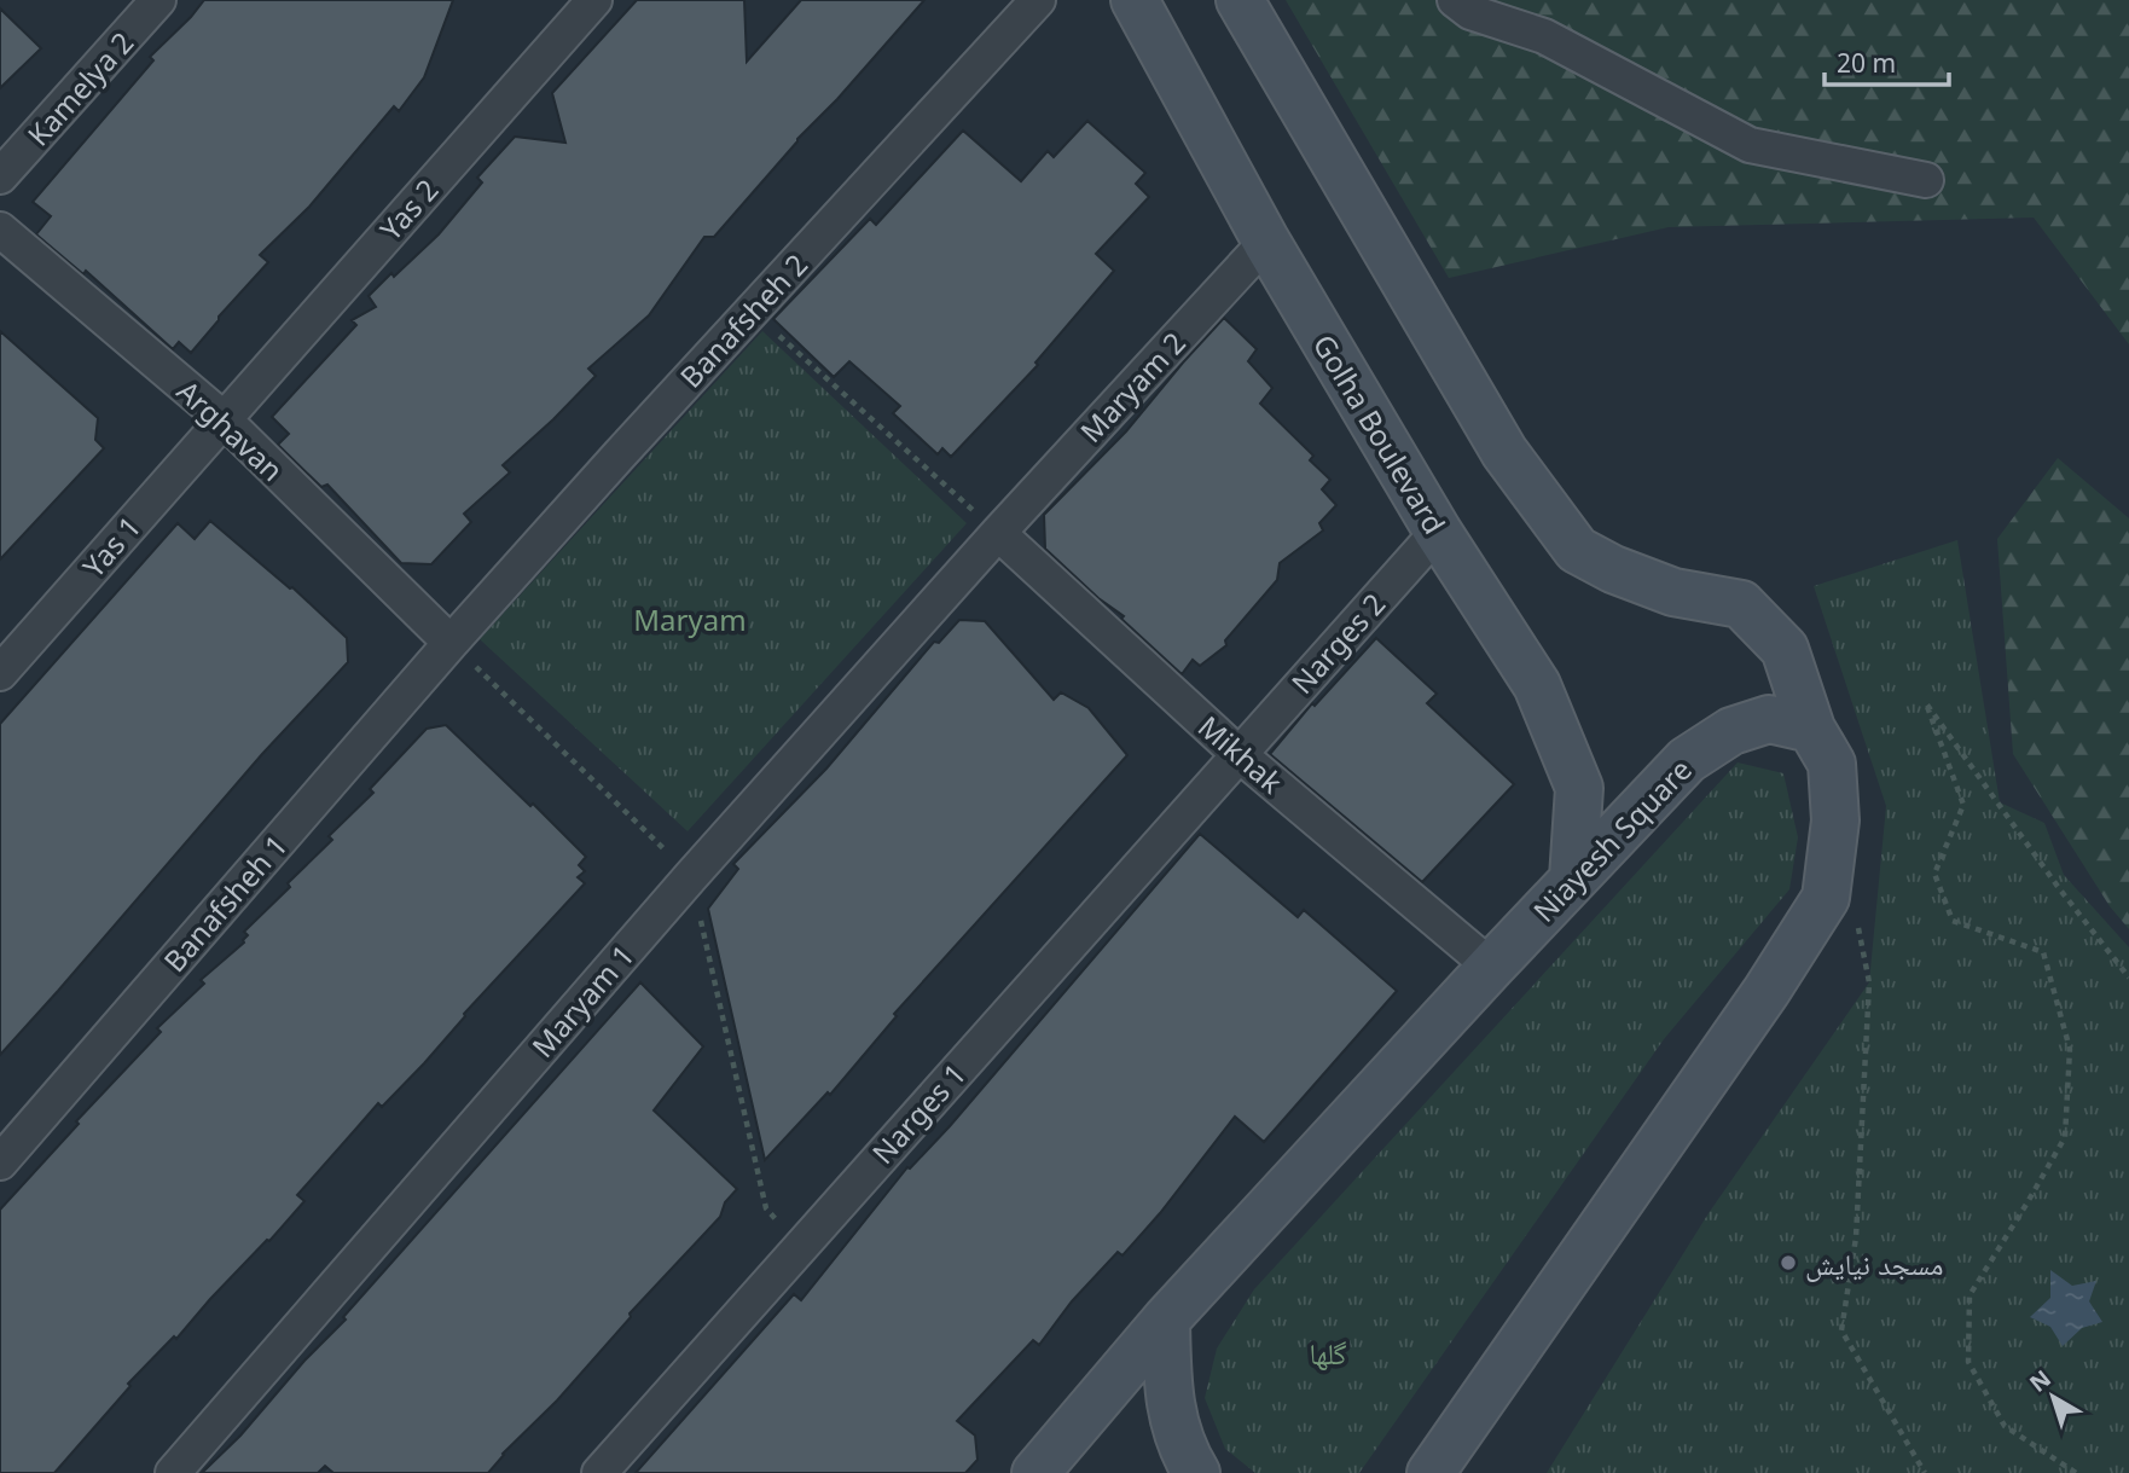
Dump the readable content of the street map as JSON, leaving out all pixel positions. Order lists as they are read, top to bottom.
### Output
{
  "streets": {
    "main road": ["Golha Boulevard", "Niayesh Square"],
    "street": [
      "Kamelya 2",
      "Yas 2",
      "Banafsheh 2",
      "Maryam 2",
      "Arghavan",
      "Yas 1",
      "Narges 2",
      "Mikhak",
      "Banafsheh 1",
      "Maryam 1",
      "Narges 1"
    ]
  },
  "crossings": [
    ["Yas 2", "Arghavan"],
    ["Yas 2", "Yas 1"],
    ["Banafsheh 2", "Arghavan"],
    ["Banafsheh 2", "Banafsheh 1"],
    ["Maryam 2", "Golha Boulevard"],
    ["Maryam 2", "Mikhak"],
    ["Maryam 2", "Maryam 1"],
    ["Arghavan", "Yas 1"],
    ["Arghavan", "Banafsheh 1"],
    ["Golha Boulevard", "Narges 2"],
    ["Golha Boulevard", "Niayesh Square"],
    ["Narges 2", "Mikhak"],
    ["Narges 2", "Narges 1"],
    ["Mikhak", "Niayesh Square"],
    ["Mikhak", "Maryam 1"],
    ["Mikhak", "Narges 1"]
  ],
  "parks": ["Maryam", "گلها"],
  "places": ["مسجد نیایش"],
  "scale_bar": "20 m",
  "north": "top left"
}
